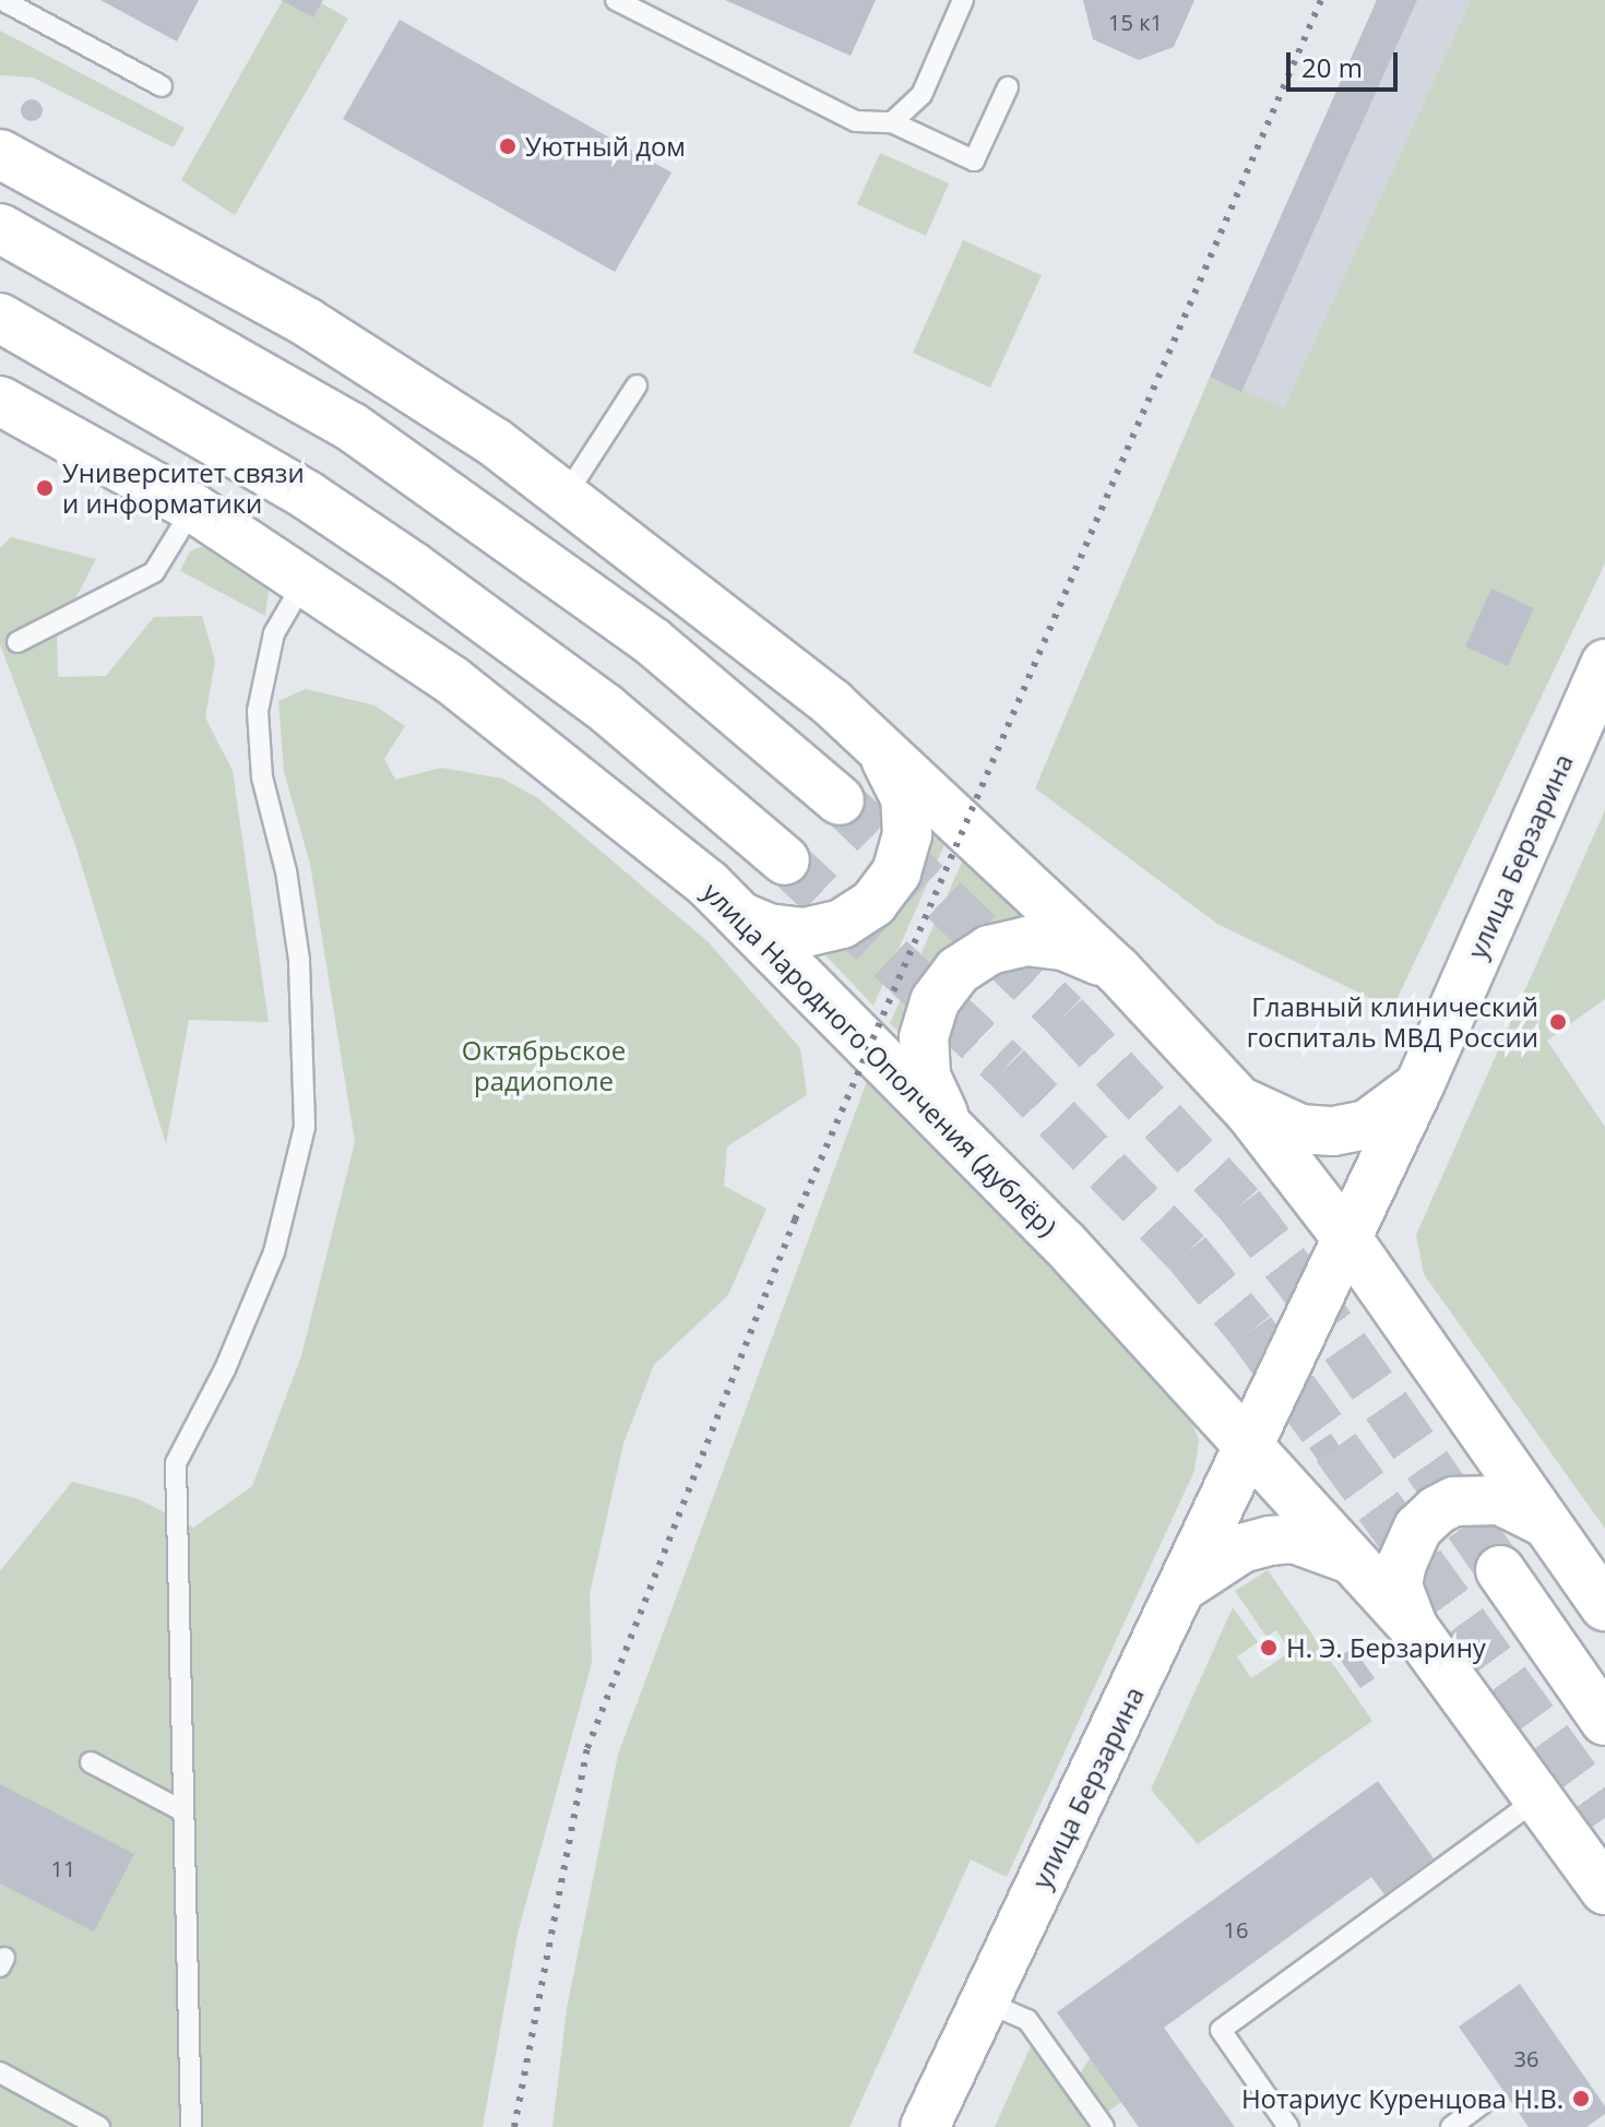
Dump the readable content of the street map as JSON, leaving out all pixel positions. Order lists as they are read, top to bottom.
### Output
{
  "streets": {
    "street": ["улица Берзарина", "улица Народного Ополчения (дублёр)"]
  },
  "crossings": [
    ["улица Берзарина", "улица Народного Ополчения (дублёр)"]
  ],
  "parks": ["Октябрьское радиополе"],
  "places": [
    "Уютный дом",
    "Университет связи и информатики",
    "Главный клинический госпиталь МВД России",
    "Н. Э. Берзарину",
    "Нотариус Куренцова Н.В."
  ],
  "house_numbers": [
    "15 к1",
    "11",
    "16",
    "36"
  ],
  "scale_bar": "20 m"
}
